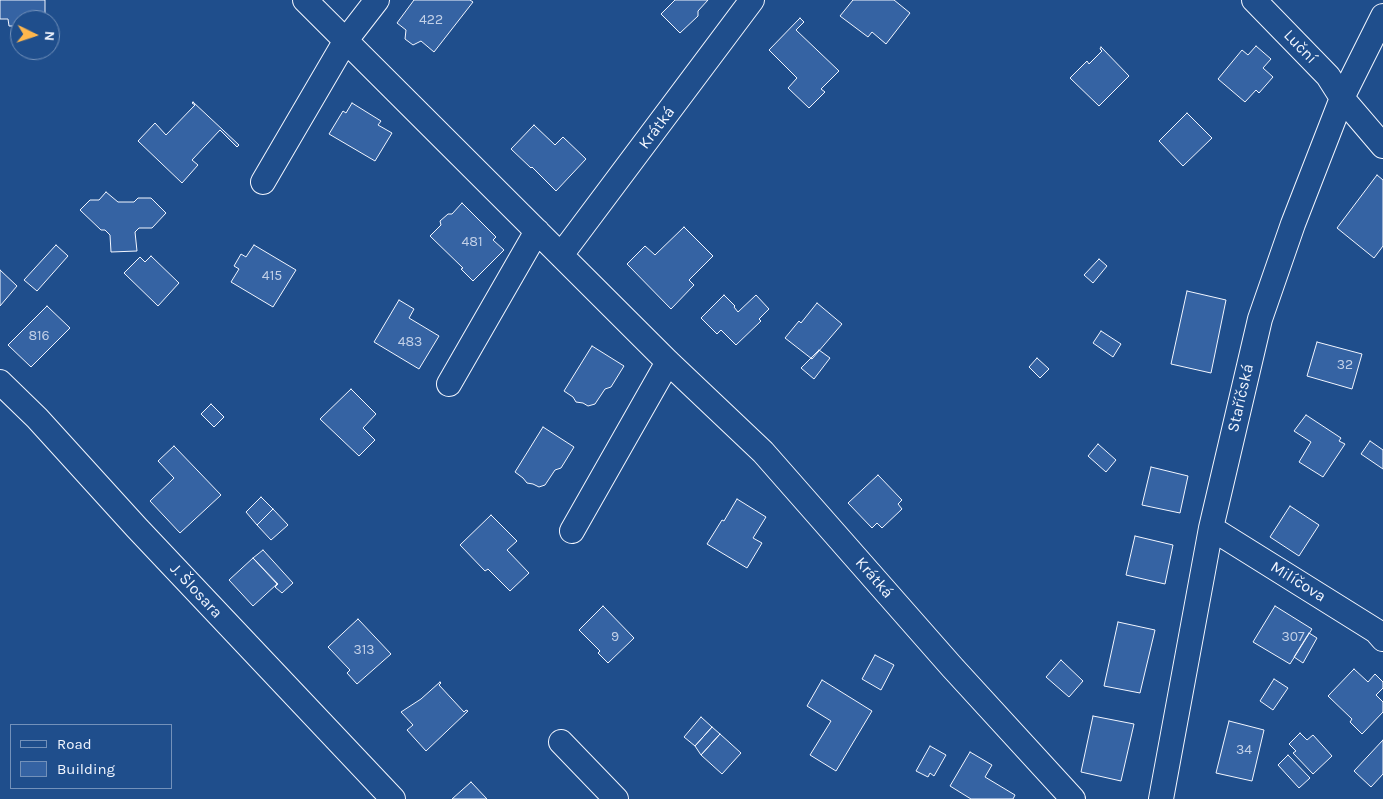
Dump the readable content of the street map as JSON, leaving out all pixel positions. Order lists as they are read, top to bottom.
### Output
{
  "streets": {
    "street": [
      "Luční",
      "Krátká",
      "Staříčská",
      "Milíčova",
      "J. Šlosara"
    ]
  },
  "crossings": [
    ["Luční", "Staříčská"],
    ["Staříčská", "Milíčova"]
  ],
  "house_numbers": [
    "422",
    "481",
    "415",
    "816",
    "483",
    "32",
    "9",
    "307",
    "313",
    "34"
  ],
  "legend": ["Road", "Building"],
  "north": "right"
}
